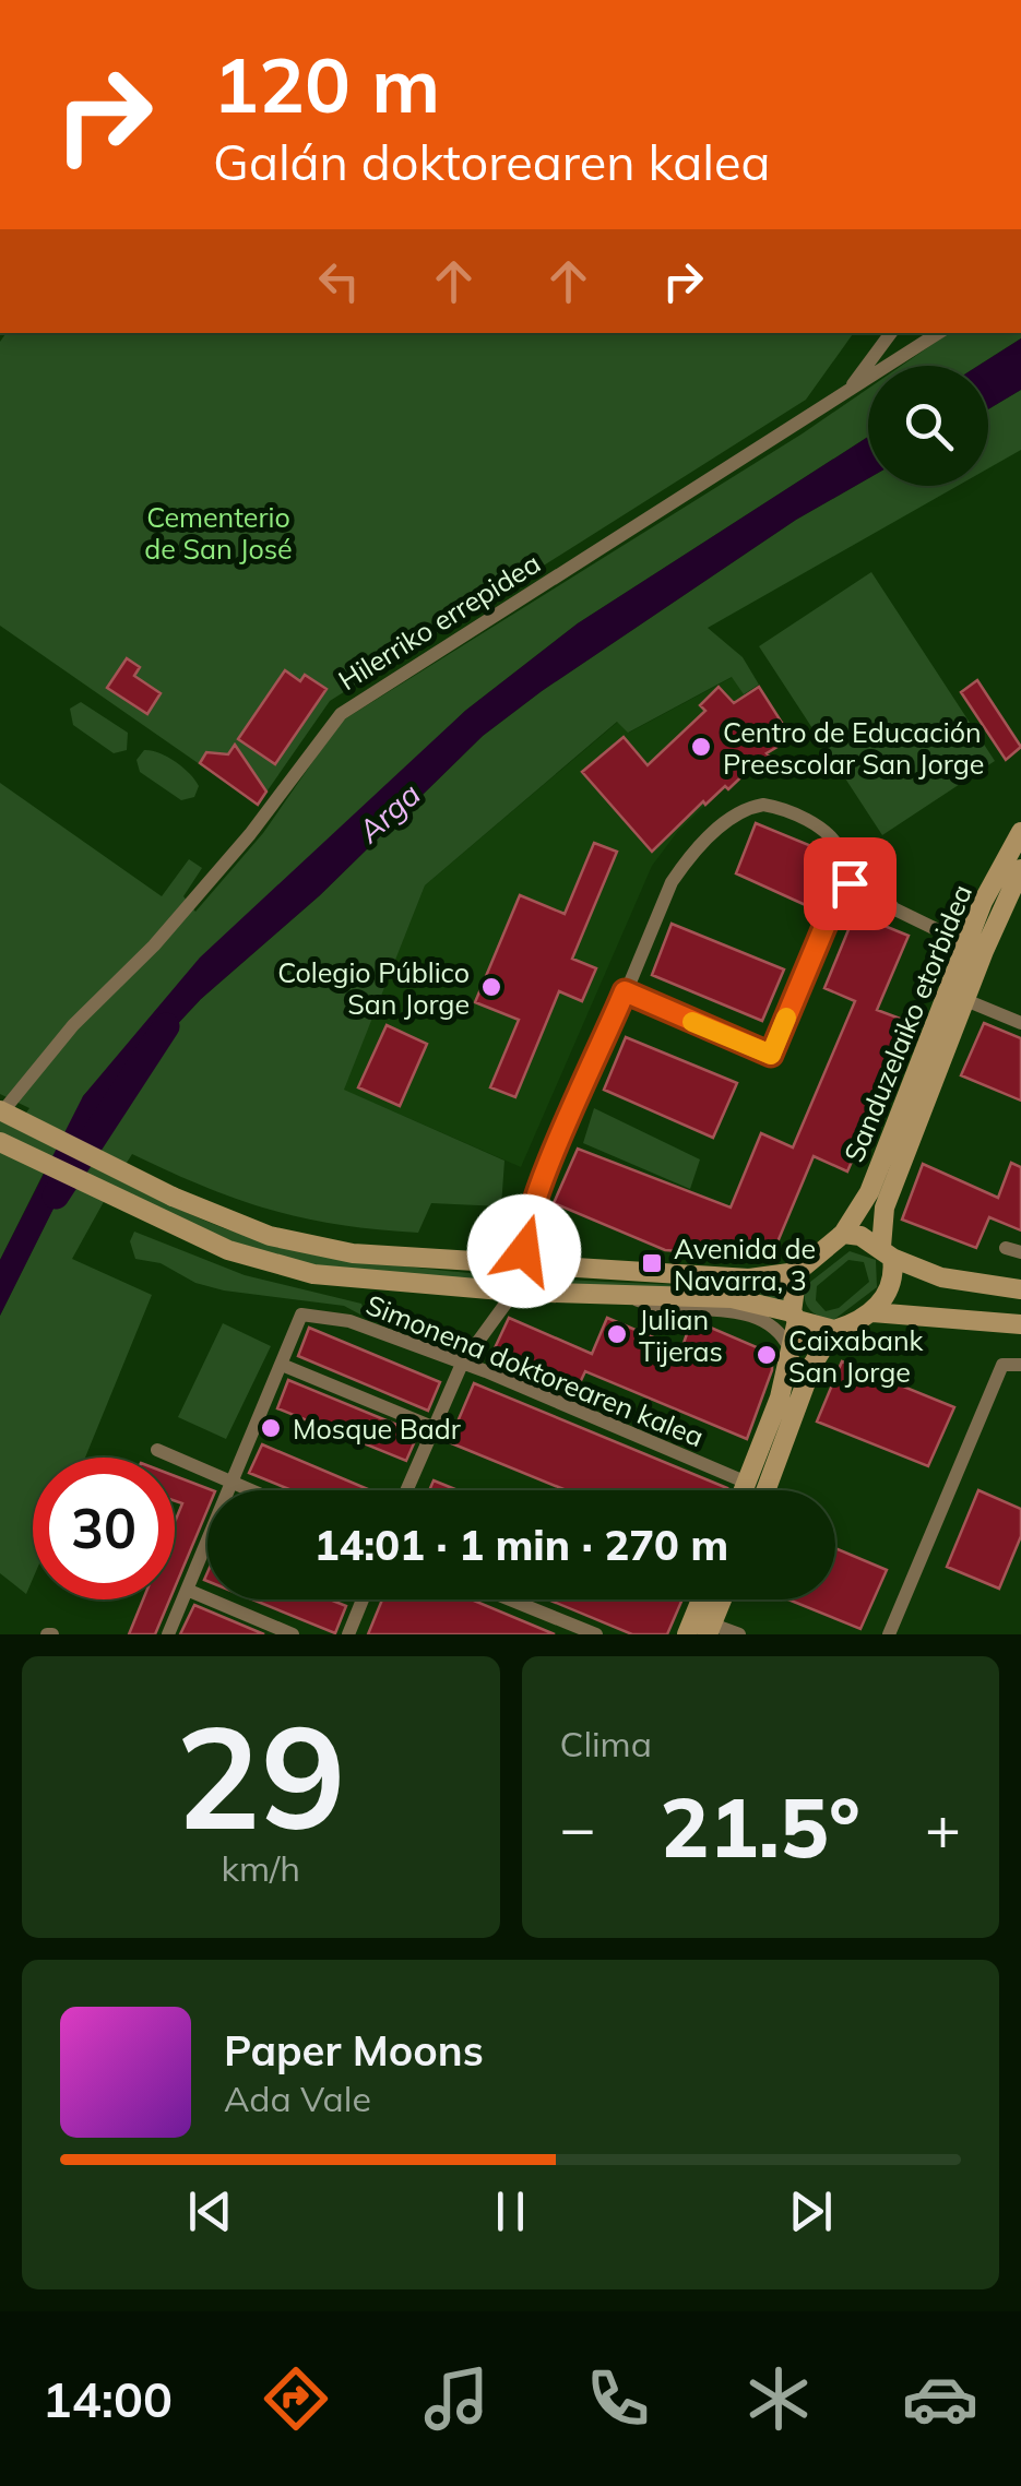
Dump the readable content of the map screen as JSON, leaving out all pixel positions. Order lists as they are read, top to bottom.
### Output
{
  "streets": {
    "main road": ["Sanduzelaiko etorbidea"],
    "street": ["Hilerriko errepidea", "Simonena doktorearen kalea"]
  },
  "water": ["Arga"],
  "parks": ["Cementerio de San José"],
  "places": {
    "other": [
      "Centro de Educación Preescolar San Jorge",
      "Colegio Público San Jorge",
      "Julian Tijeras",
      "Caixabank San Jorge",
      "Mosque Badr"
    ],
    "transit": ["Avenida de Navarra, 3"]
  },
  "page": {
    "turn": ["120 m", "Galán doktorearen kalea"],
    "limit": "30",
    "trip": "14:01 · 1 min · 270 m",
    "tile": [
      ["29", "km/h"],
      "Clima"
    ],
    "heat": ["−", "21.5°", "+"],
    "song": ["Paper Moons", "Ada Vale"],
    "tabs": "14:00"
  }
}
